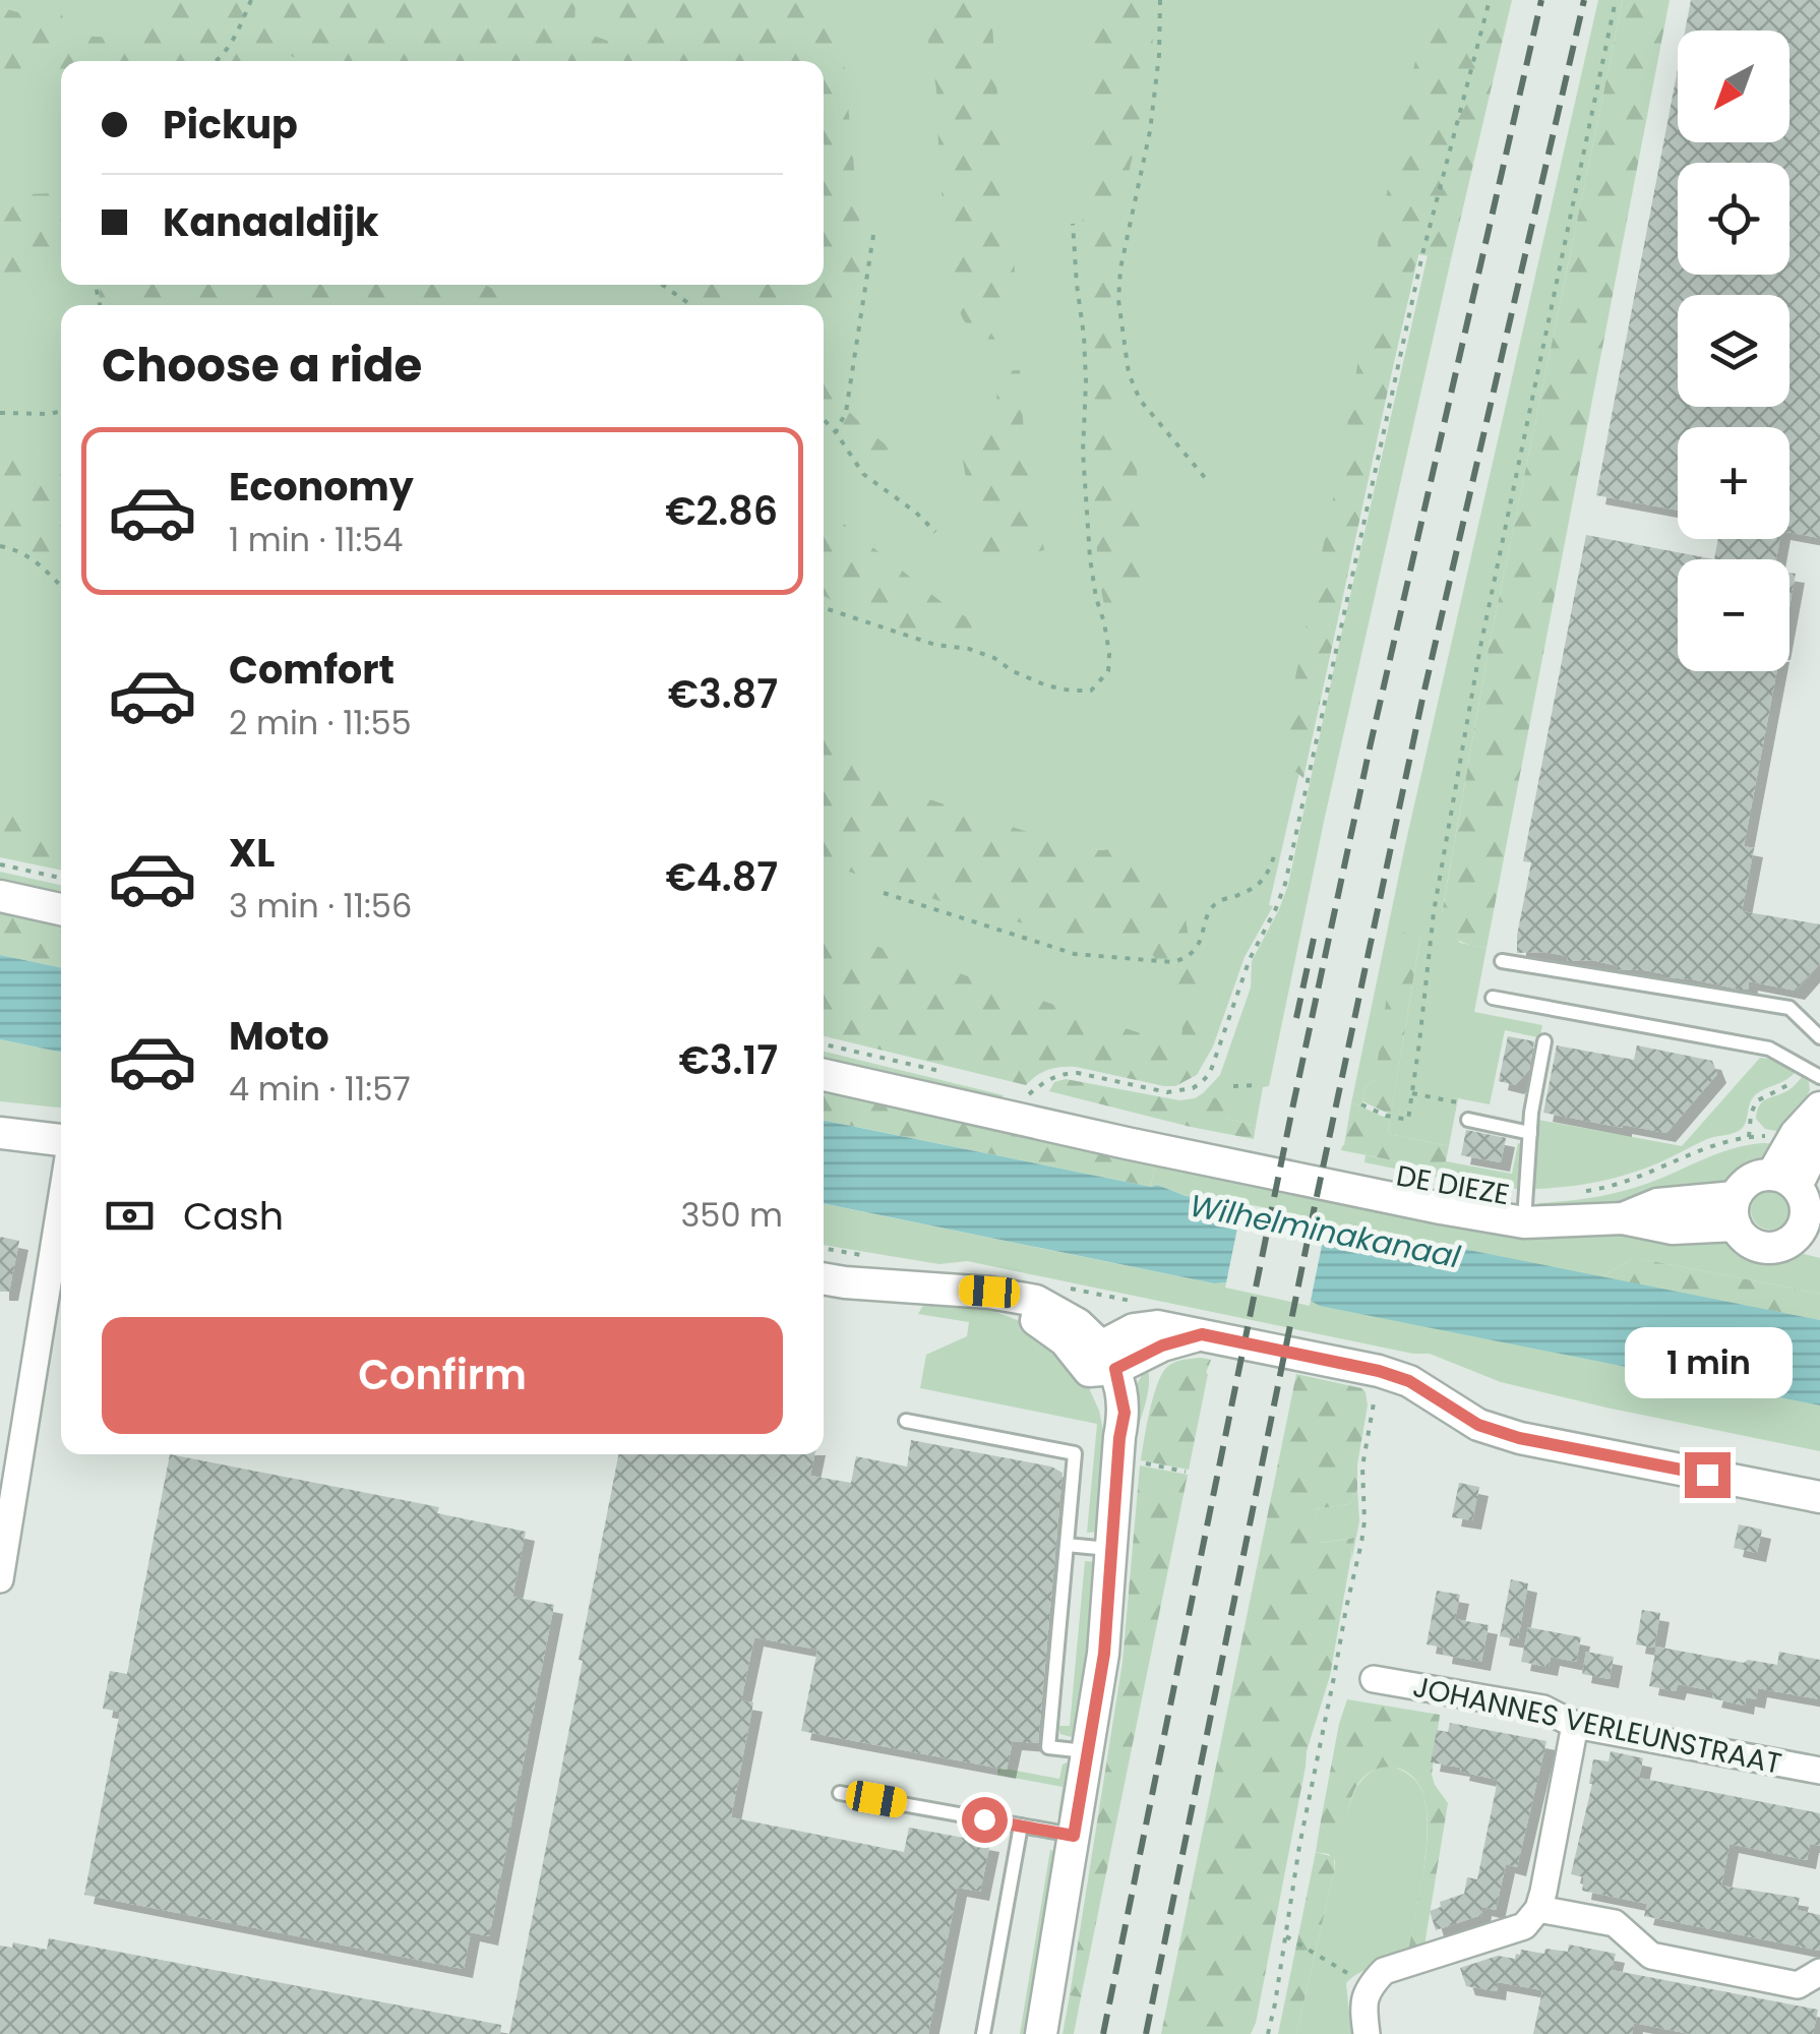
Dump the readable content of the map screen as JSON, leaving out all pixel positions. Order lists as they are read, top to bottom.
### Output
{
  "streets": {
    "street": ["DE DIEZE", "JOHANNES VERLEUNSTRAAT"]
  },
  "water": ["Wilhelminakanaal"],
  "north": "bottom left",
  "page": {
    "map_buttons": ["+", "−"],
    "banner": ["Pickup", "Kanaaldijk"],
    "heading": "Choose a ride",
    "list": [
      {
        "name": "Economy",
        "note": "1 min · 11:54",
        "value": "€2.86"
      },
      {
        "name": "Comfort",
        "note": "2 min · 11:55",
        "value": "€3.87"
      },
      {
        "name": "XL",
        "note": "3 min · 11:56",
        "value": "€4.87"
      },
      {
        "name": "Moto",
        "note": "4 min · 11:57",
        "value": "€3.17"
      }
    ],
    "pay": ["Cash", "350 m"],
    "buttons": "Confirm",
    "bubble": "1 min"
  }
}
